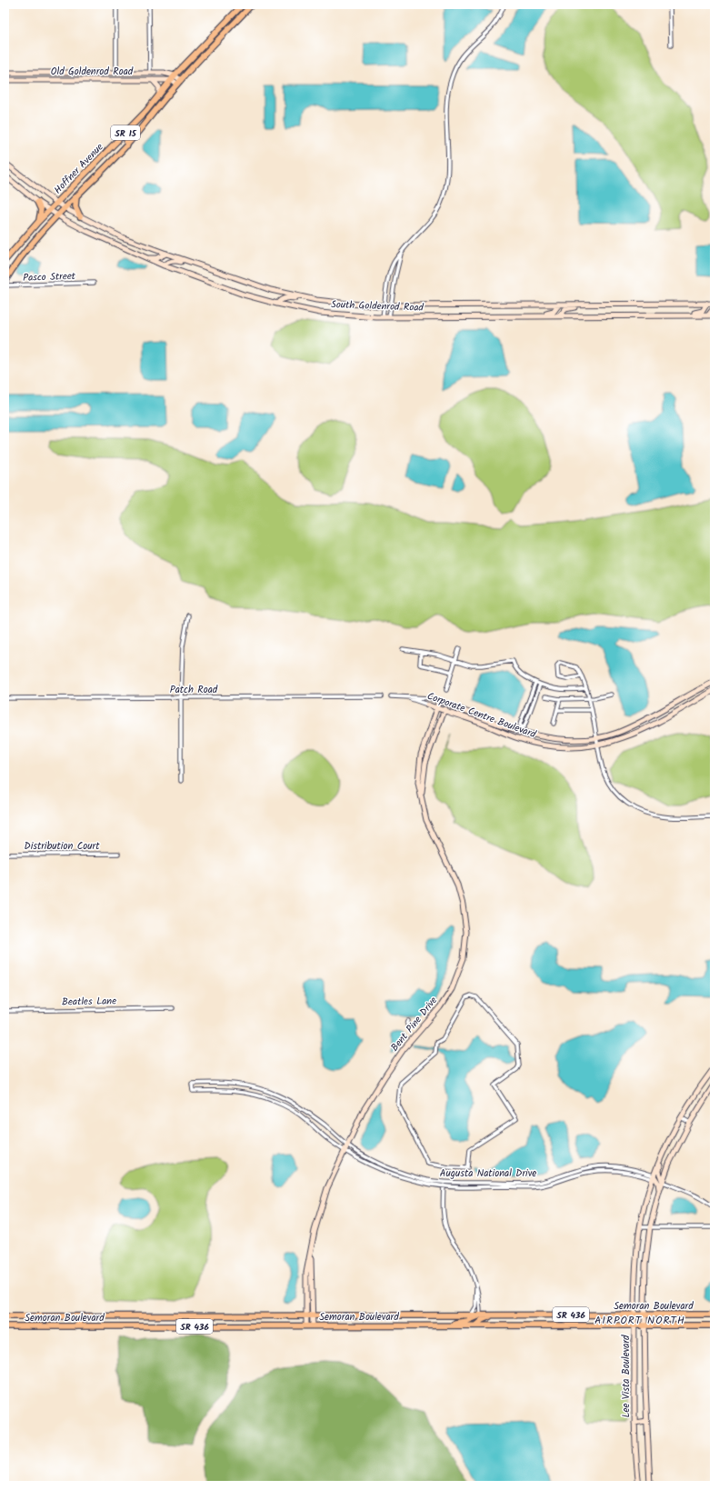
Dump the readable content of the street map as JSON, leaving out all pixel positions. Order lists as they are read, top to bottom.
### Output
{
  "streets": {
    "main road": [
      "SR 15",
      "Hoffner Avenue",
      "Semoran Boulevard",
      "SR 436"
    ],
    "street": [
      "Old Goldenrod Road",
      "Pasco Street",
      "South Goldenrod Road",
      "Patch Road",
      "Corporate Centre Boulevard",
      "Distribution Court",
      "Beatles Lane",
      "Bent Pine Drive",
      "Augusta National Drive",
      "Lee Vista Boulevard"
    ]
  },
  "crossings": [
    ["Old Goldenrod Road", "Hoffner Avenue"],
    ["SR 15", "Hoffner Avenue"],
    ["Hoffner Avenue", "South Goldenrod Road"],
    ["Corporate Centre Boulevard", "Bent Pine Drive"],
    ["Bent Pine Drive", "Augusta National Drive"],
    ["Bent Pine Drive", "Semoran Boulevard"],
    ["Augusta National Drive", "Lee Vista Boulevard"],
    ["Semoran Boulevard", "Lee Vista Boulevard"]
  ],
  "districts": ["AIRPORT NORTH"]
}
